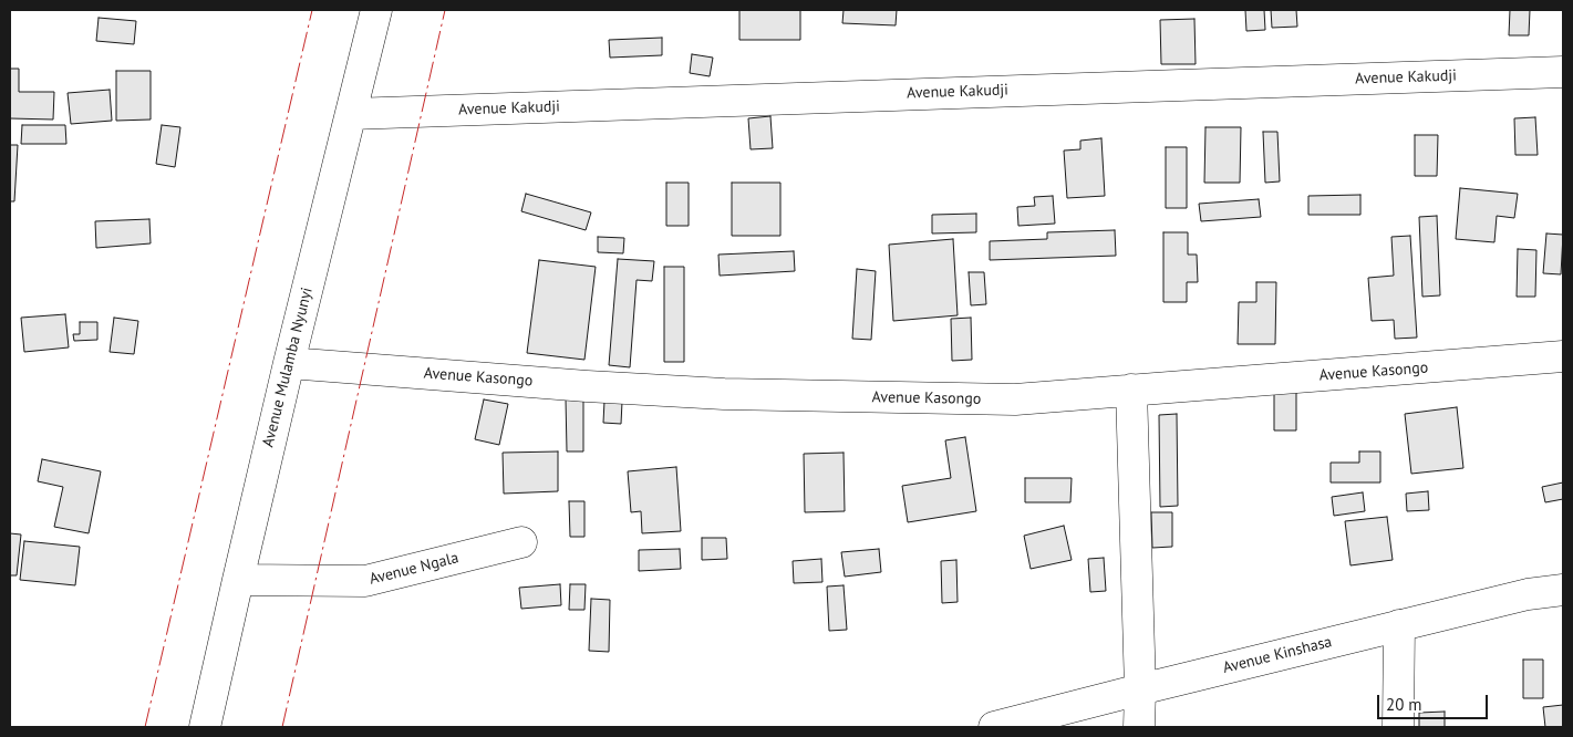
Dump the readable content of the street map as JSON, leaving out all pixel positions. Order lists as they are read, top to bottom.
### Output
{
  "streets": {
    "street": [
      "Avenue Kakudji",
      "Avenue Mulamba Nyunyi",
      "Avenue Kasongo",
      "Avenue Ngala",
      "Avenue Kinshasa"
    ]
  },
  "crossings": [
    ["Avenue Kakudji", "Avenue Mulamba Nyunyi"],
    ["Avenue Mulamba Nyunyi", "Avenue Kasongo"],
    ["Avenue Mulamba Nyunyi", "Avenue Ngala"]
  ],
  "scale_bar": "20 m"
}
